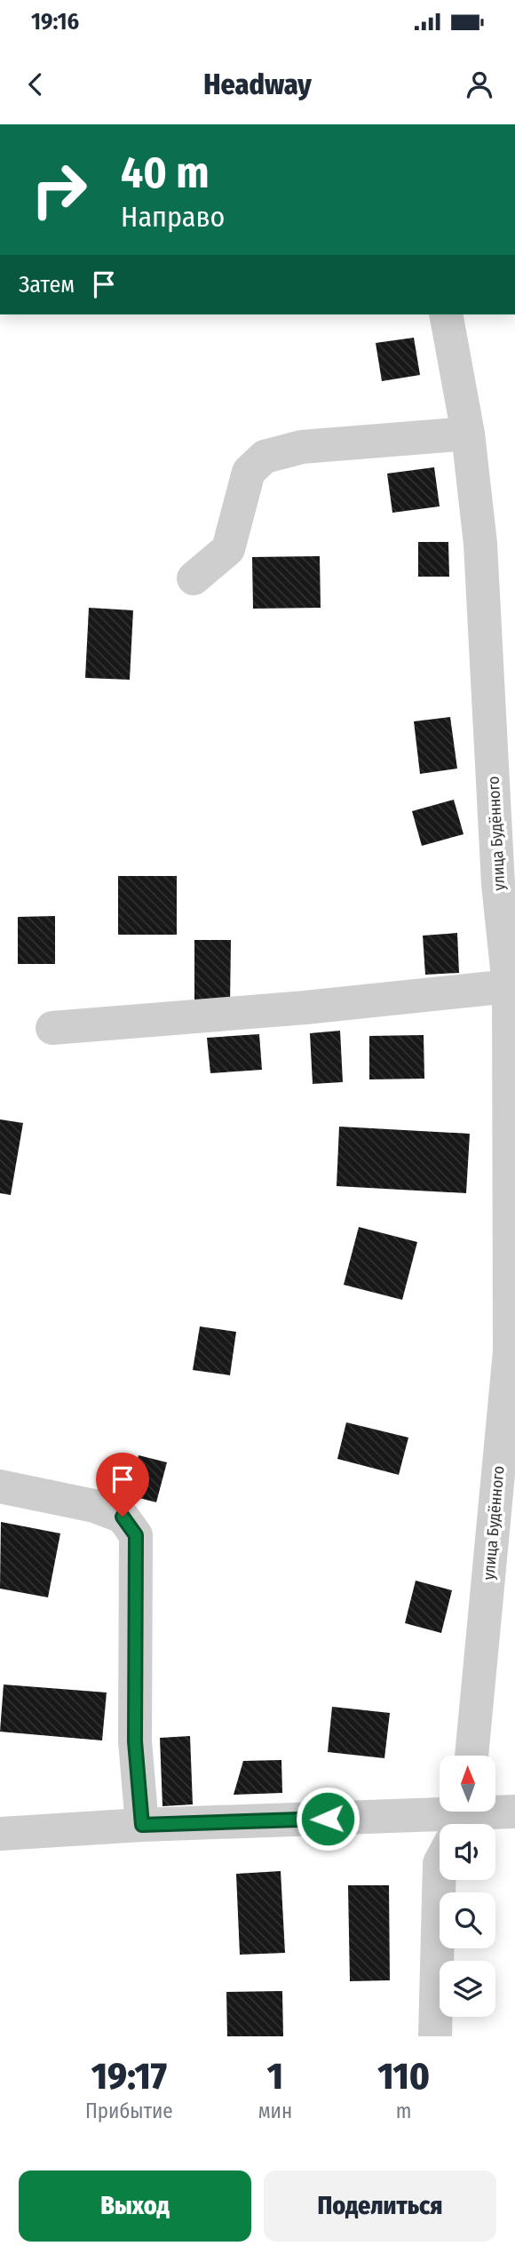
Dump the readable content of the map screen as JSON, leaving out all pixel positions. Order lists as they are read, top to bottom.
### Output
{
  "streets": {
    "street": ["улица Будённого"]
  },
  "north": "top",
  "page": {
    "status": "19:16",
    "header": "Headway",
    "turn": ["40 m", "Направо"],
    "then": "Затем",
    "eta": [
      "19:17",
      "Прибытие",
      "1",
      "мин",
      "110",
      "m"
    ],
    "buttons": ["Выход", "Поделиться"]
  }
}
